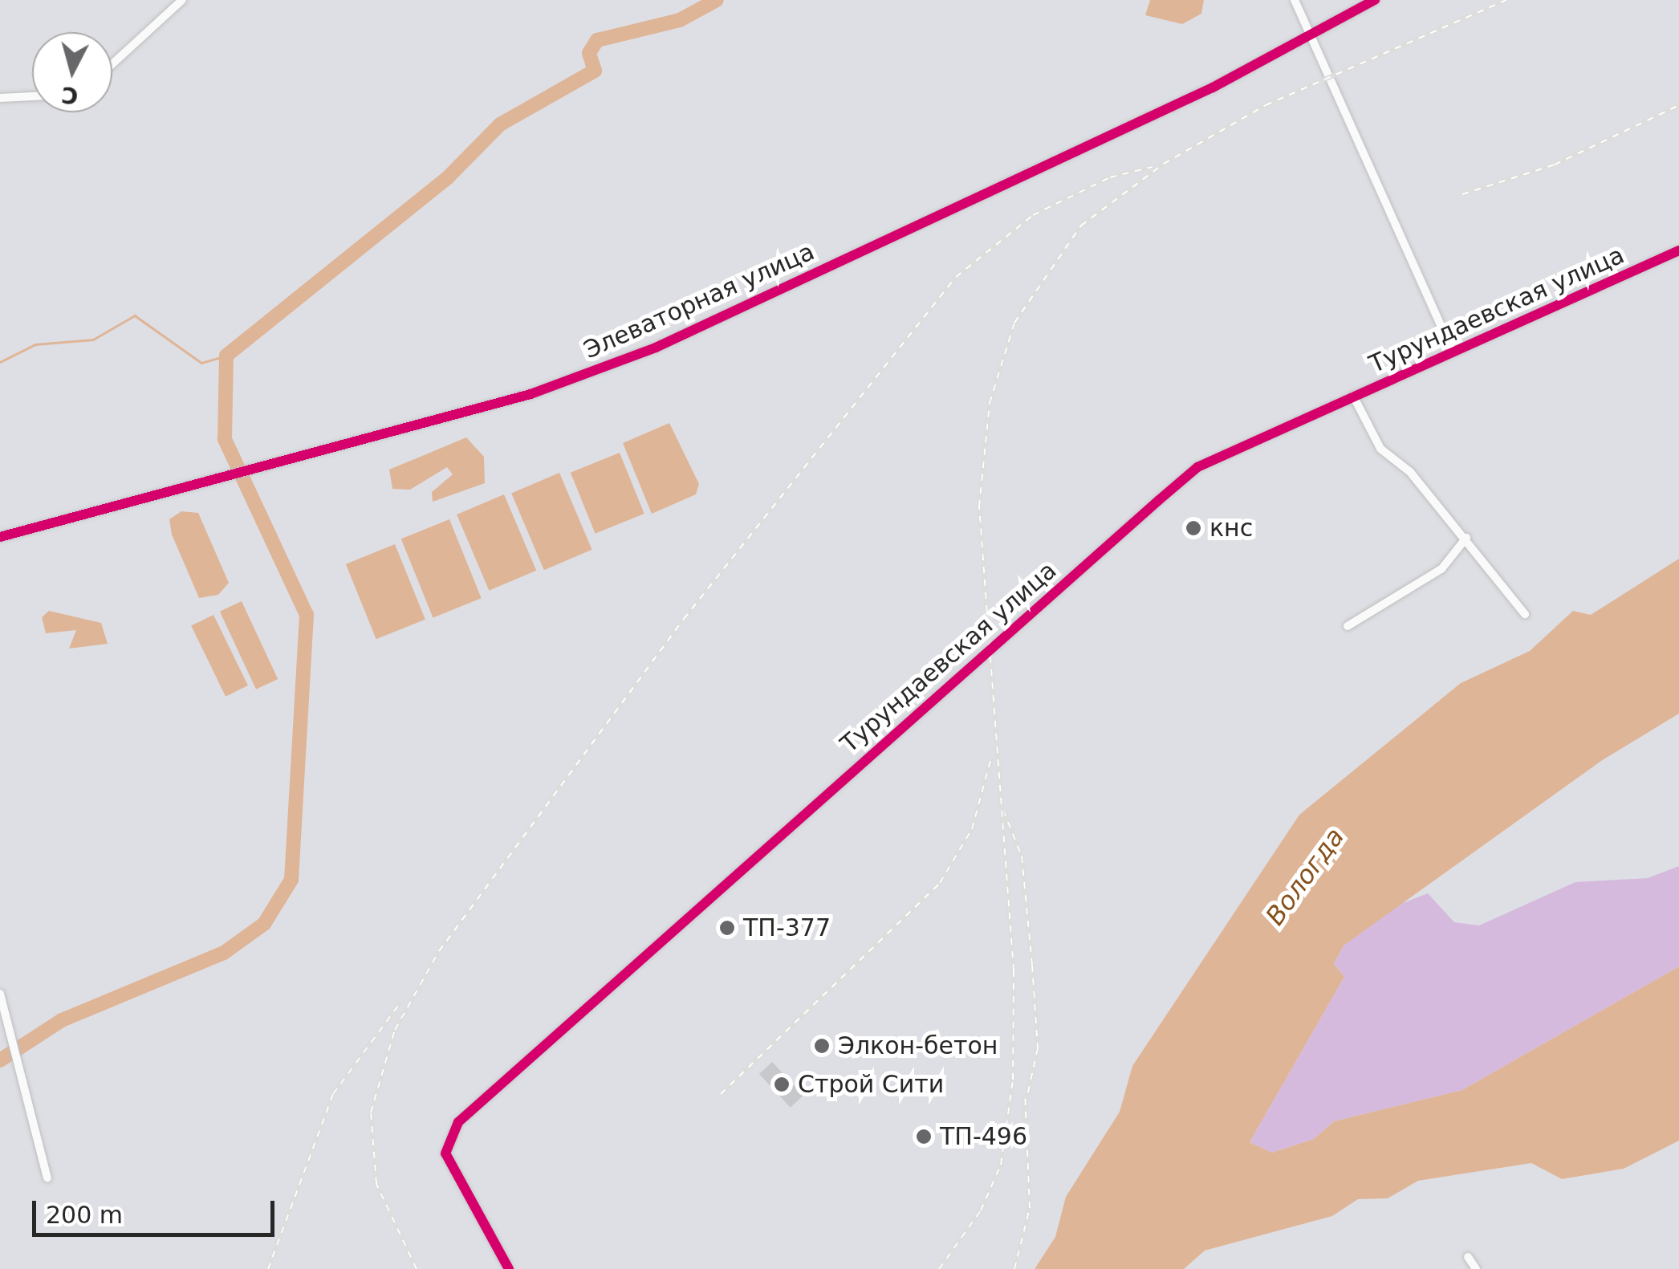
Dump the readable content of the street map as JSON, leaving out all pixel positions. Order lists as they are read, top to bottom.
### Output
{
  "streets": {
    "street": ["Элеваторная улица", "Турундаевская улица"]
  },
  "water": ["Вологда"],
  "places": [
    "кнс",
    "ТП-377",
    "Элкон-бетон",
    "Строй Сити",
    "ТП-496"
  ],
  "scale_bar": "200 m",
  "north": "bottom"
}
